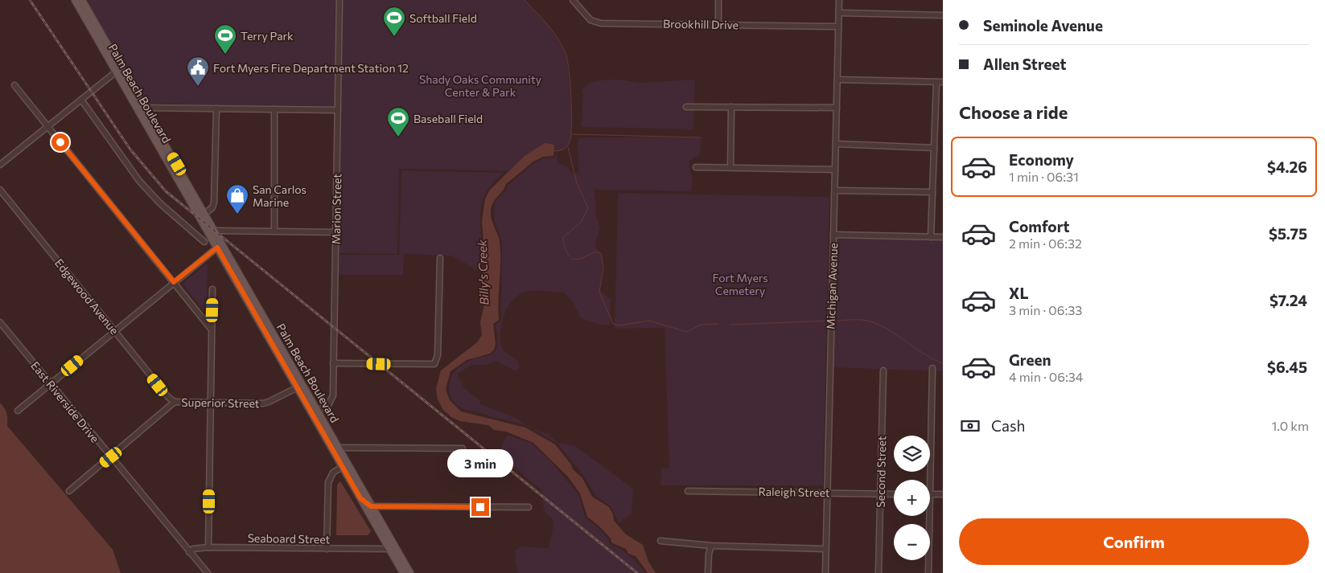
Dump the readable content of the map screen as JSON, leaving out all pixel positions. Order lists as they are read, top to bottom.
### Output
{
  "streets": {
    "main road": ["Palm Beach Boulevard"],
    "street": [
      "Brookhill Drive",
      "Marion Street",
      "Michigan Avenue",
      "Edgewood Avenue",
      "East Riverside Drive",
      "Superior Street",
      "Second Street",
      "Raleigh Street",
      "Seaboard Street"
    ]
  },
  "crossings": [
    ["Brookhill Drive", "Michigan Avenue"],
    ["Palm Beach Boulevard", "Marion Street"],
    ["Palm Beach Boulevard", "Superior Street"],
    ["Palm Beach Boulevard", "Seaboard Street"],
    ["Michigan Avenue", "Raleigh Street"],
    ["Edgewood Avenue", "Superior Street"],
    ["East Riverside Drive", "Superior Street"],
    ["East Riverside Drive", "Seaboard Street"],
    ["Second Street", "Raleigh Street"]
  ],
  "water": ["Billy's Creek"],
  "parks": ["Shady Oaks Community Center & Park", "Fort Myers Cemetery"],
  "places": {
    "sports": ["Softball Field", "Terry Park", "Baseball Field"],
    "public building": ["Fort Myers Fire Department Station 12"],
    "shop": ["San Carlos Marine"]
  },
  "page": {
    "banner": ["Seminole Avenue", "Allen Street"],
    "heading": "Choose a ride",
    "list": [
      {
        "name": "Economy",
        "note": "1 min · 06:31",
        "value": "$4.26"
      },
      {
        "name": "Comfort",
        "note": "2 min · 06:32",
        "value": "$5.75"
      },
      {
        "name": "XL",
        "note": "3 min · 06:33",
        "value": "$7.24"
      },
      {
        "name": "Green",
        "note": "4 min · 06:34",
        "value": "$6.45"
      }
    ],
    "pay": ["Cash", "1.0 km"],
    "map_buttons": ["+", "−"],
    "bubble": "3 min",
    "buttons": "Confirm"
  }
}
